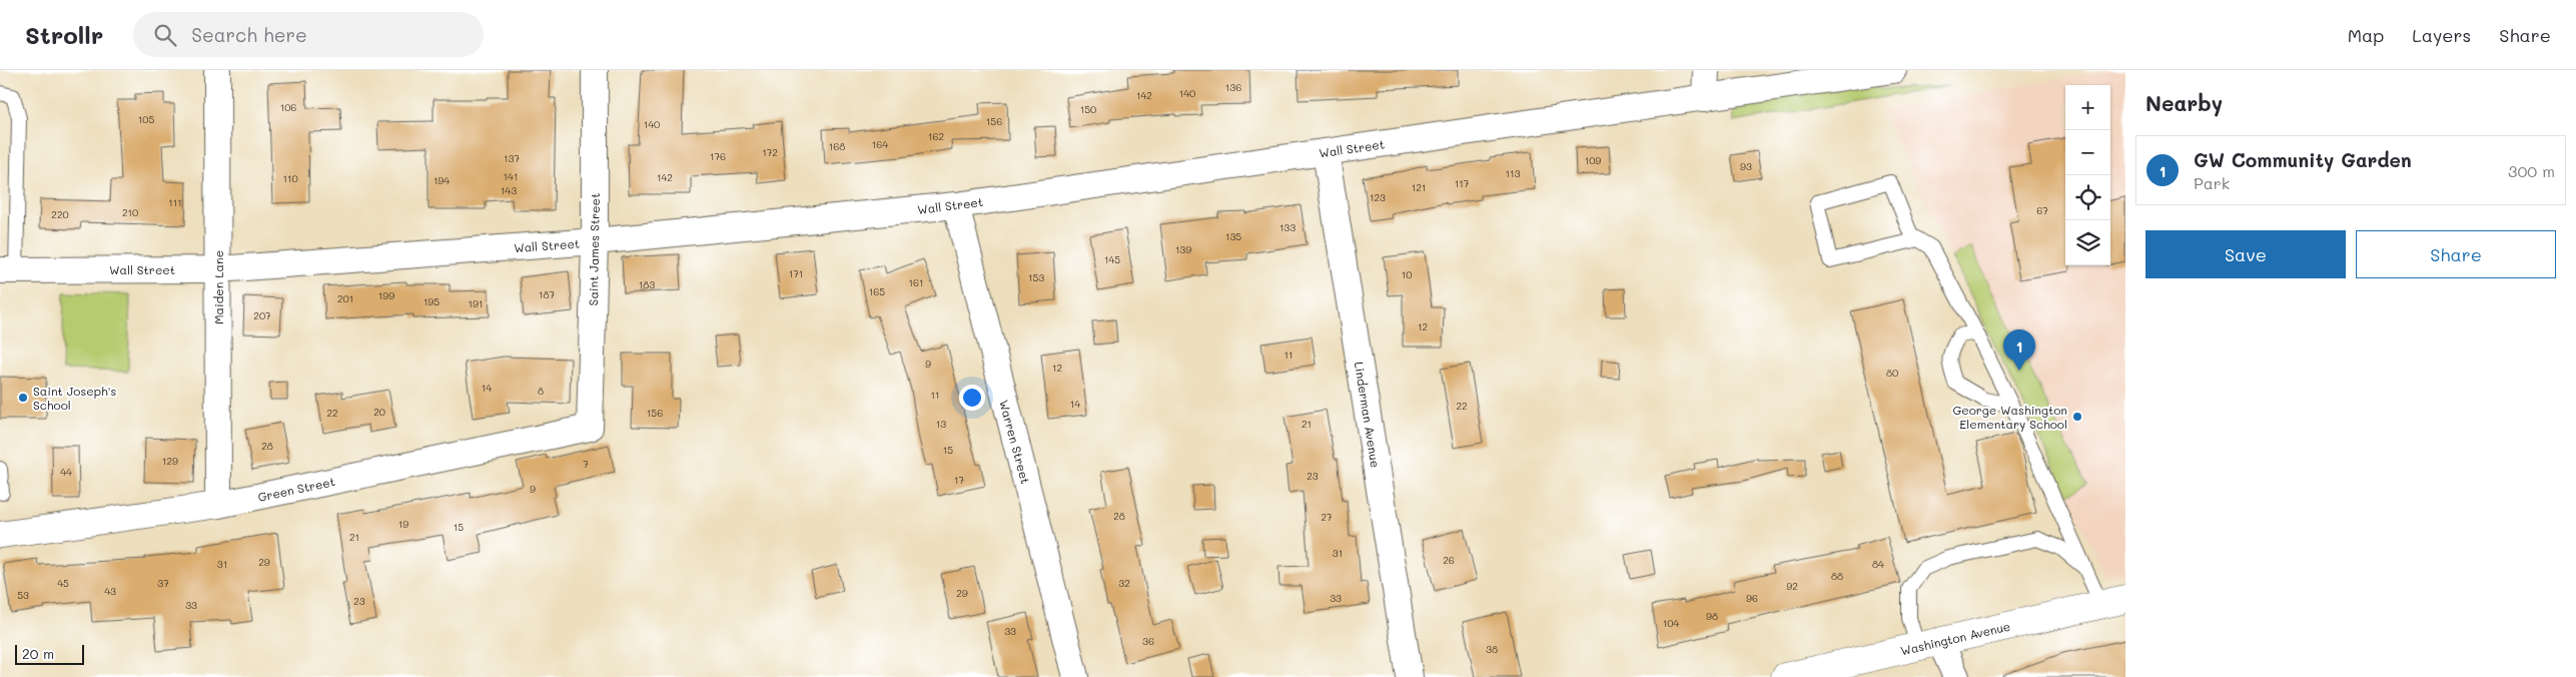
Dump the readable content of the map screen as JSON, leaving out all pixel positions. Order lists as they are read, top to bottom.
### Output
{
  "streets": {
    "main road": ["Washington Avenue"],
    "street": [
      "Wall Street",
      "Saint James Street",
      "Maiden Lane",
      "Linderman Avenue",
      "Warren Street",
      "Green Street"
    ]
  },
  "crossings": [
    ["Wall Street", "Saint James Street"],
    ["Wall Street", "Maiden Lane"],
    ["Wall Street", "Linderman Avenue"],
    ["Wall Street", "Warren Street"],
    ["Saint James Street", "Green Street"],
    ["Maiden Lane", "Green Street"]
  ],
  "places": ["Saint Joseph's School", "George Washington Elementary School"],
  "house_numbers": [
    "136",
    "140",
    "142",
    "106",
    "150",
    "105",
    "156",
    "140",
    "162",
    "164",
    "168",
    "172",
    "176",
    "137",
    "109",
    "93",
    "113",
    "141",
    "142",
    "110",
    "194",
    "117",
    "121",
    "143",
    "123",
    "111",
    "67",
    "210",
    "220",
    "133",
    "135",
    "139",
    "145",
    "171",
    "10",
    "153",
    "161",
    "183",
    "165",
    "187",
    "199",
    "201",
    "195",
    "191",
    "207",
    "12",
    "11",
    "9",
    "12",
    "80",
    "14",
    "8",
    "11",
    "14",
    "22",
    "20",
    "22",
    "156",
    "13",
    "21",
    "28",
    "15",
    "129",
    "7",
    "44",
    "23",
    "17",
    "9",
    "28",
    "27",
    "19",
    "15",
    "21",
    "31",
    "26",
    "29",
    "31",
    "84",
    "88",
    "45",
    "37",
    "32",
    "92",
    "43",
    "29",
    "53",
    "33",
    "96",
    "23",
    "33",
    "98",
    "104",
    "33",
    "36",
    "38"
  ],
  "scale_bar": "20 m",
  "page": {
    "header": "Strollr",
    "search": "Search here",
    "nav": ["Map", "Layers", "Share"],
    "heading": "Nearby",
    "map_buttons": ["+", "−"],
    "list": [
      {
        "mark": "1",
        "name": "GW Community Garden",
        "note": "Park",
        "value": "300 m"
      }
    ],
    "buttons": ["Save", "Share"],
    "pins": "1",
    "scale": "20 m"
  }
}
